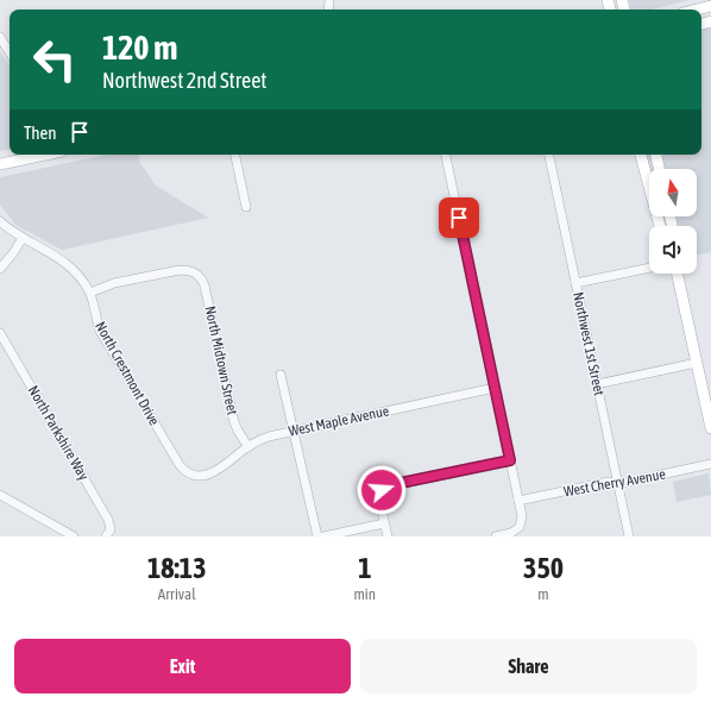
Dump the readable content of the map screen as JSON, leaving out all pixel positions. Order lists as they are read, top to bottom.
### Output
{
  "streets": {
    "street": [
      "Northwest 1st Street",
      "North Midtown Street",
      "North Crestmont Drive",
      "West Maple Avenue",
      "North Parkshire Way",
      "West Cherry Avenue"
    ]
  },
  "crossings": [
    ["Northwest 1st Street", "West Cherry Avenue"],
    ["North Midtown Street", "North Crestmont Drive"],
    ["North Midtown Street", "West Maple Avenue"],
    ["North Crestmont Drive", "West Maple Avenue"]
  ],
  "north": "top",
  "page": {
    "turn": ["120 m", "Northwest 2nd Street"],
    "then": "Then",
    "eta": [
      "18:13",
      "Arrival",
      "1",
      "min",
      "350",
      "m"
    ],
    "buttons": ["Exit", "Share"]
  }
}
